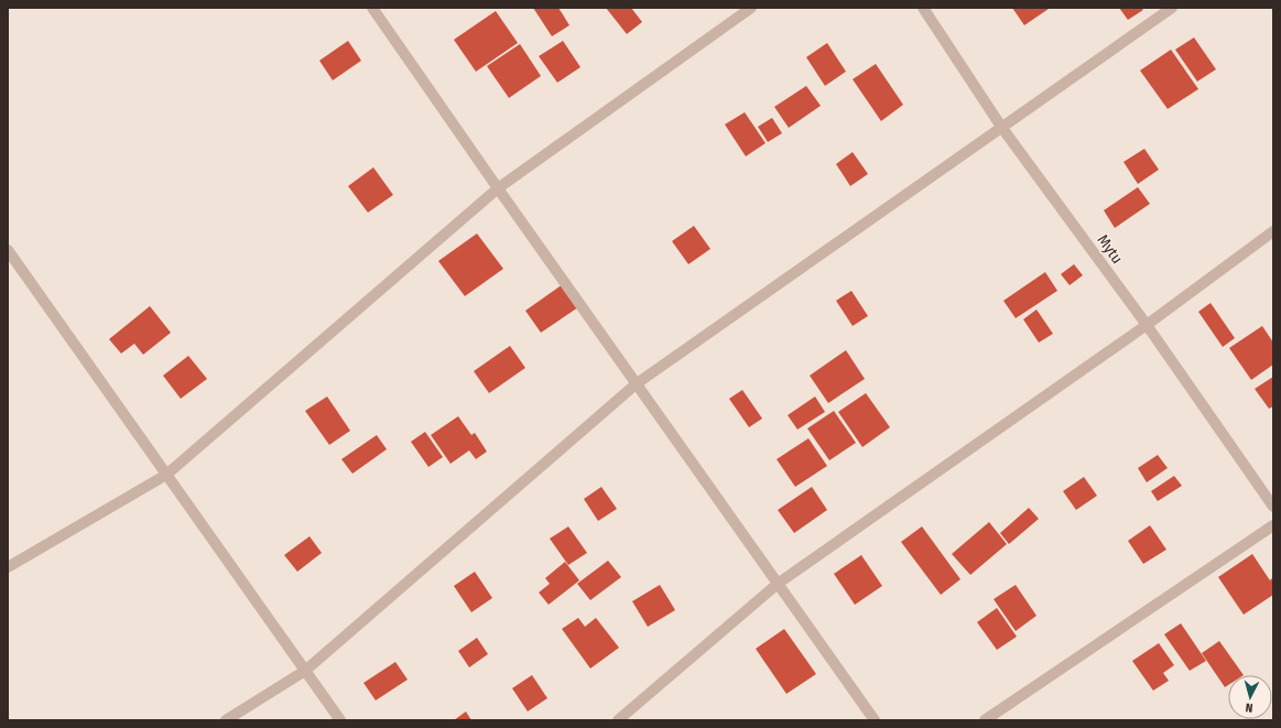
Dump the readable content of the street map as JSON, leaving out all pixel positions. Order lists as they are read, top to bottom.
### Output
{
  "streets": {
    "street": ["Mytu"]
  },
  "north": "bottom"
}
